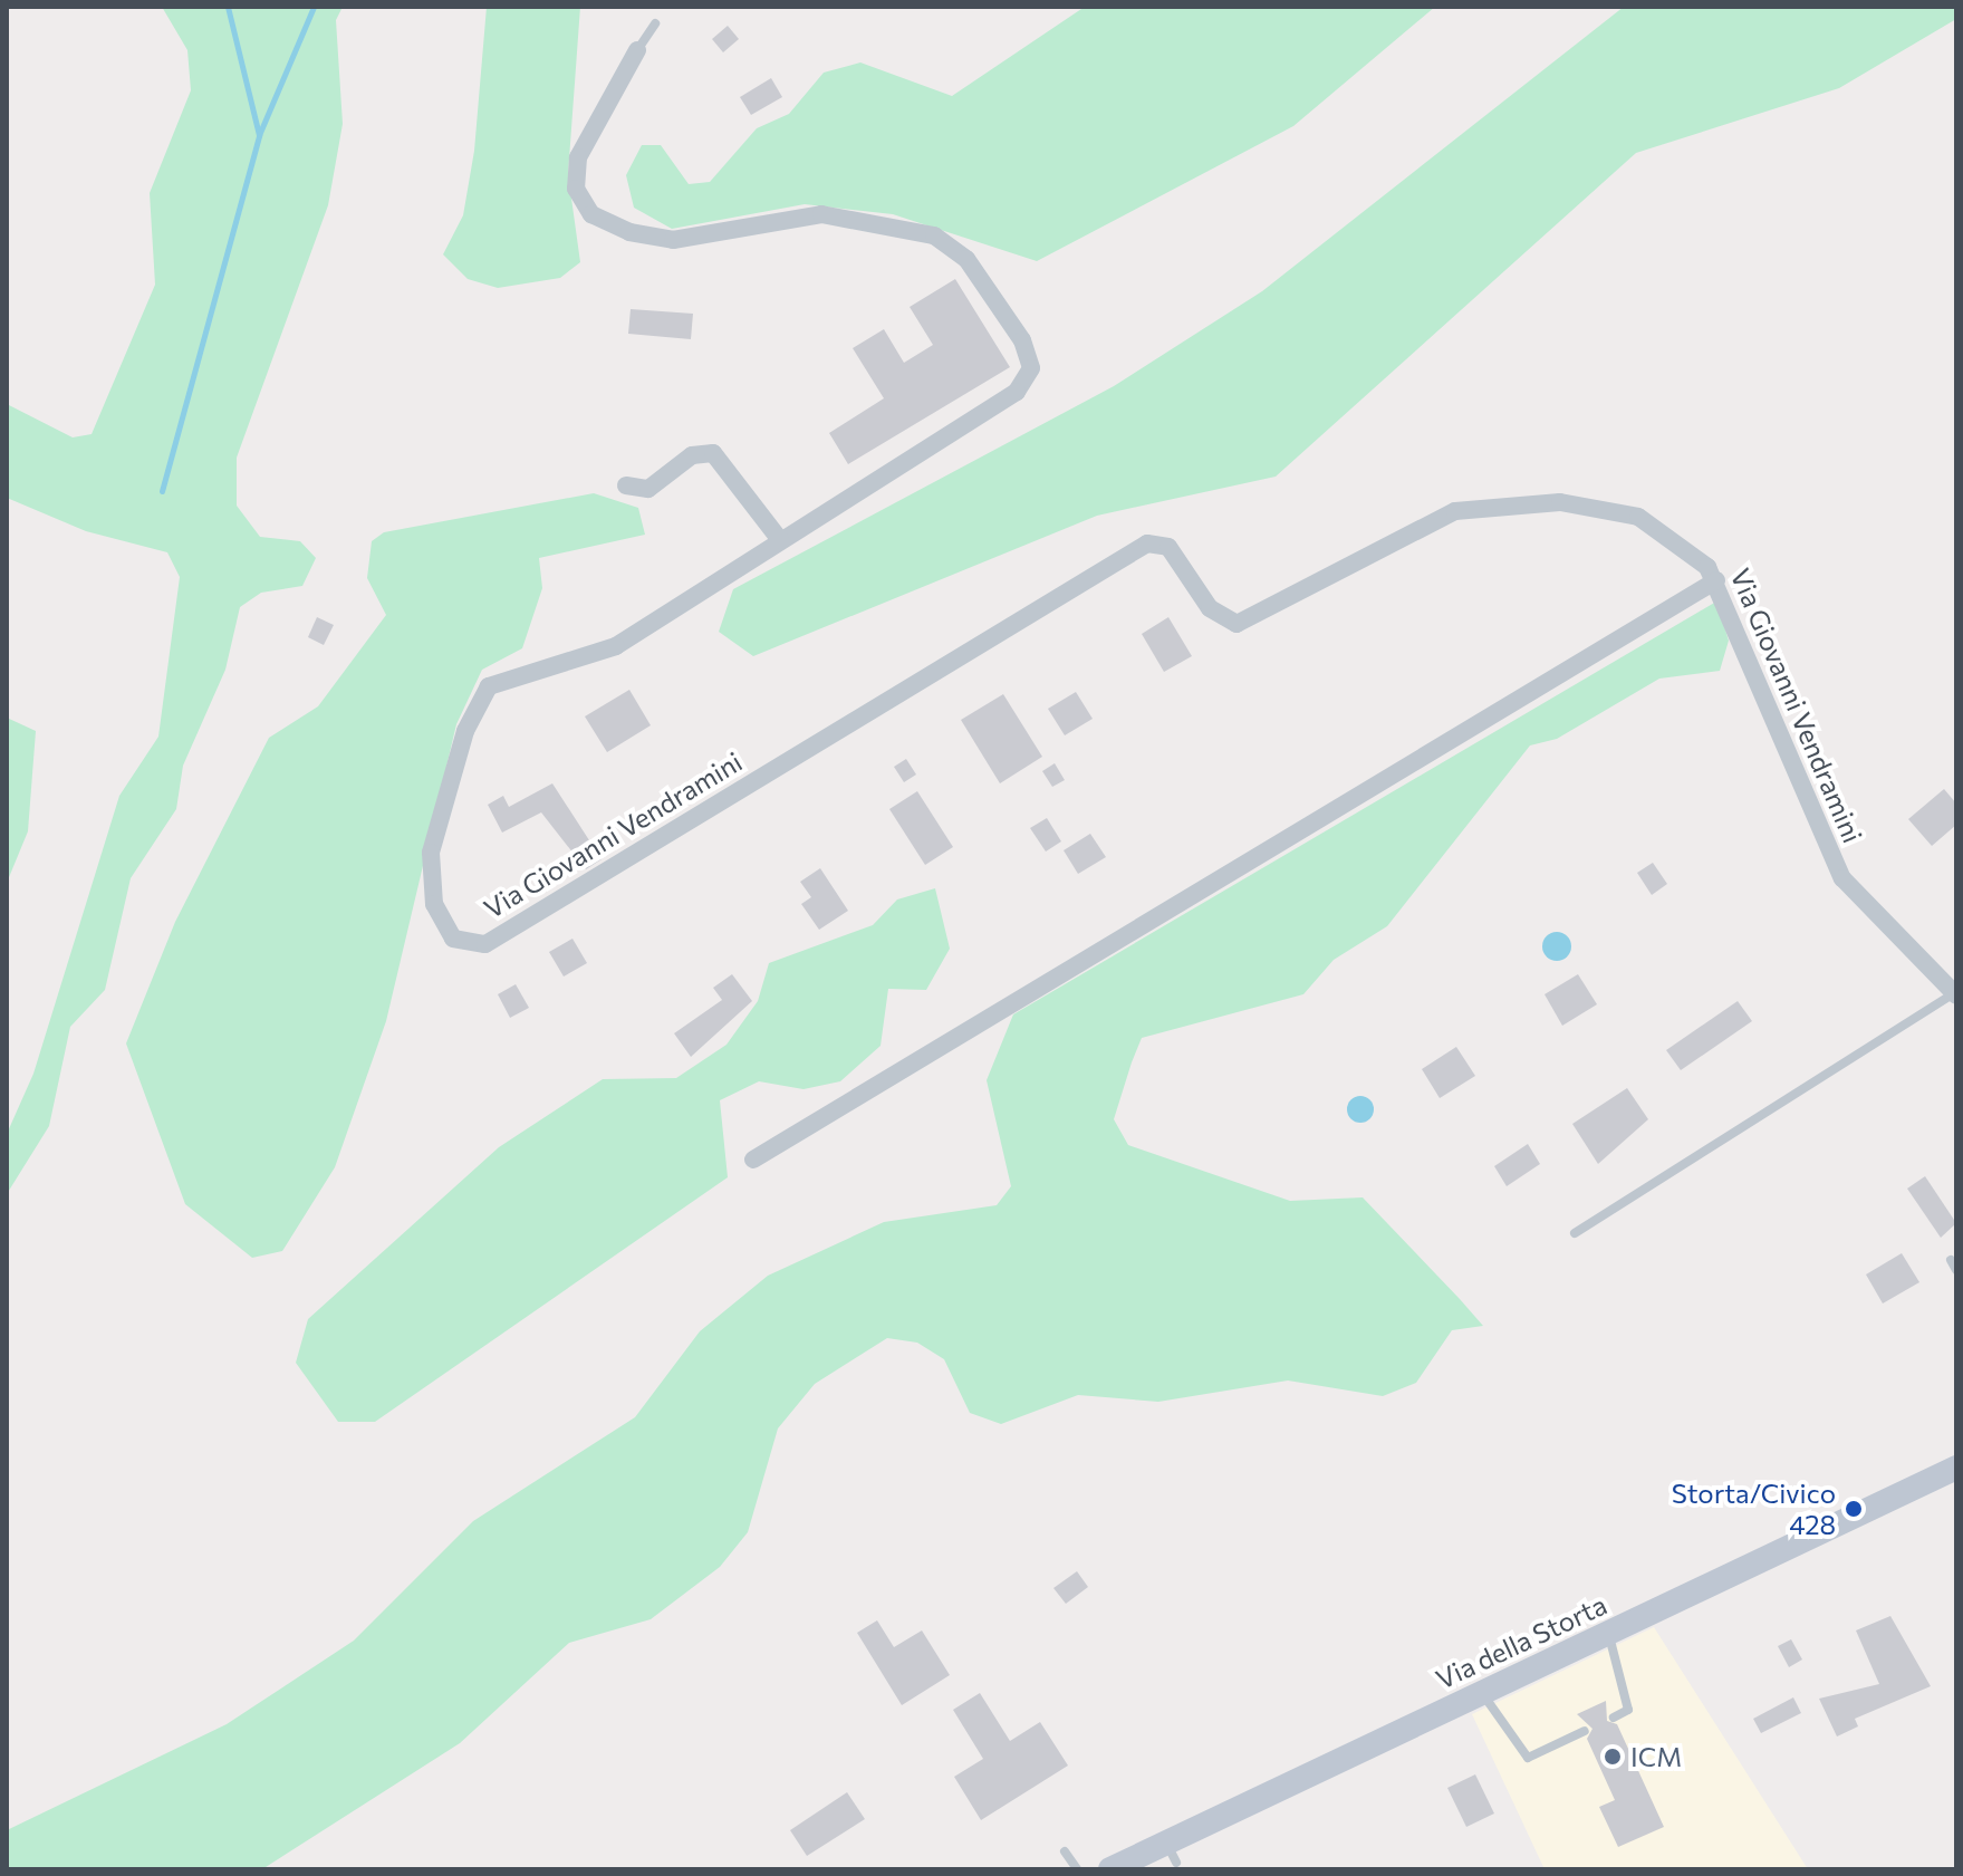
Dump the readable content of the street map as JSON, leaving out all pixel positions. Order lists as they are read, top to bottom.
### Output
{
  "streets": {
    "main road": ["Via della Storta"],
    "street": ["Via Giovanni Vendramini"]
  },
  "places": ["Storta/Civico 428", "ICM"]
}
